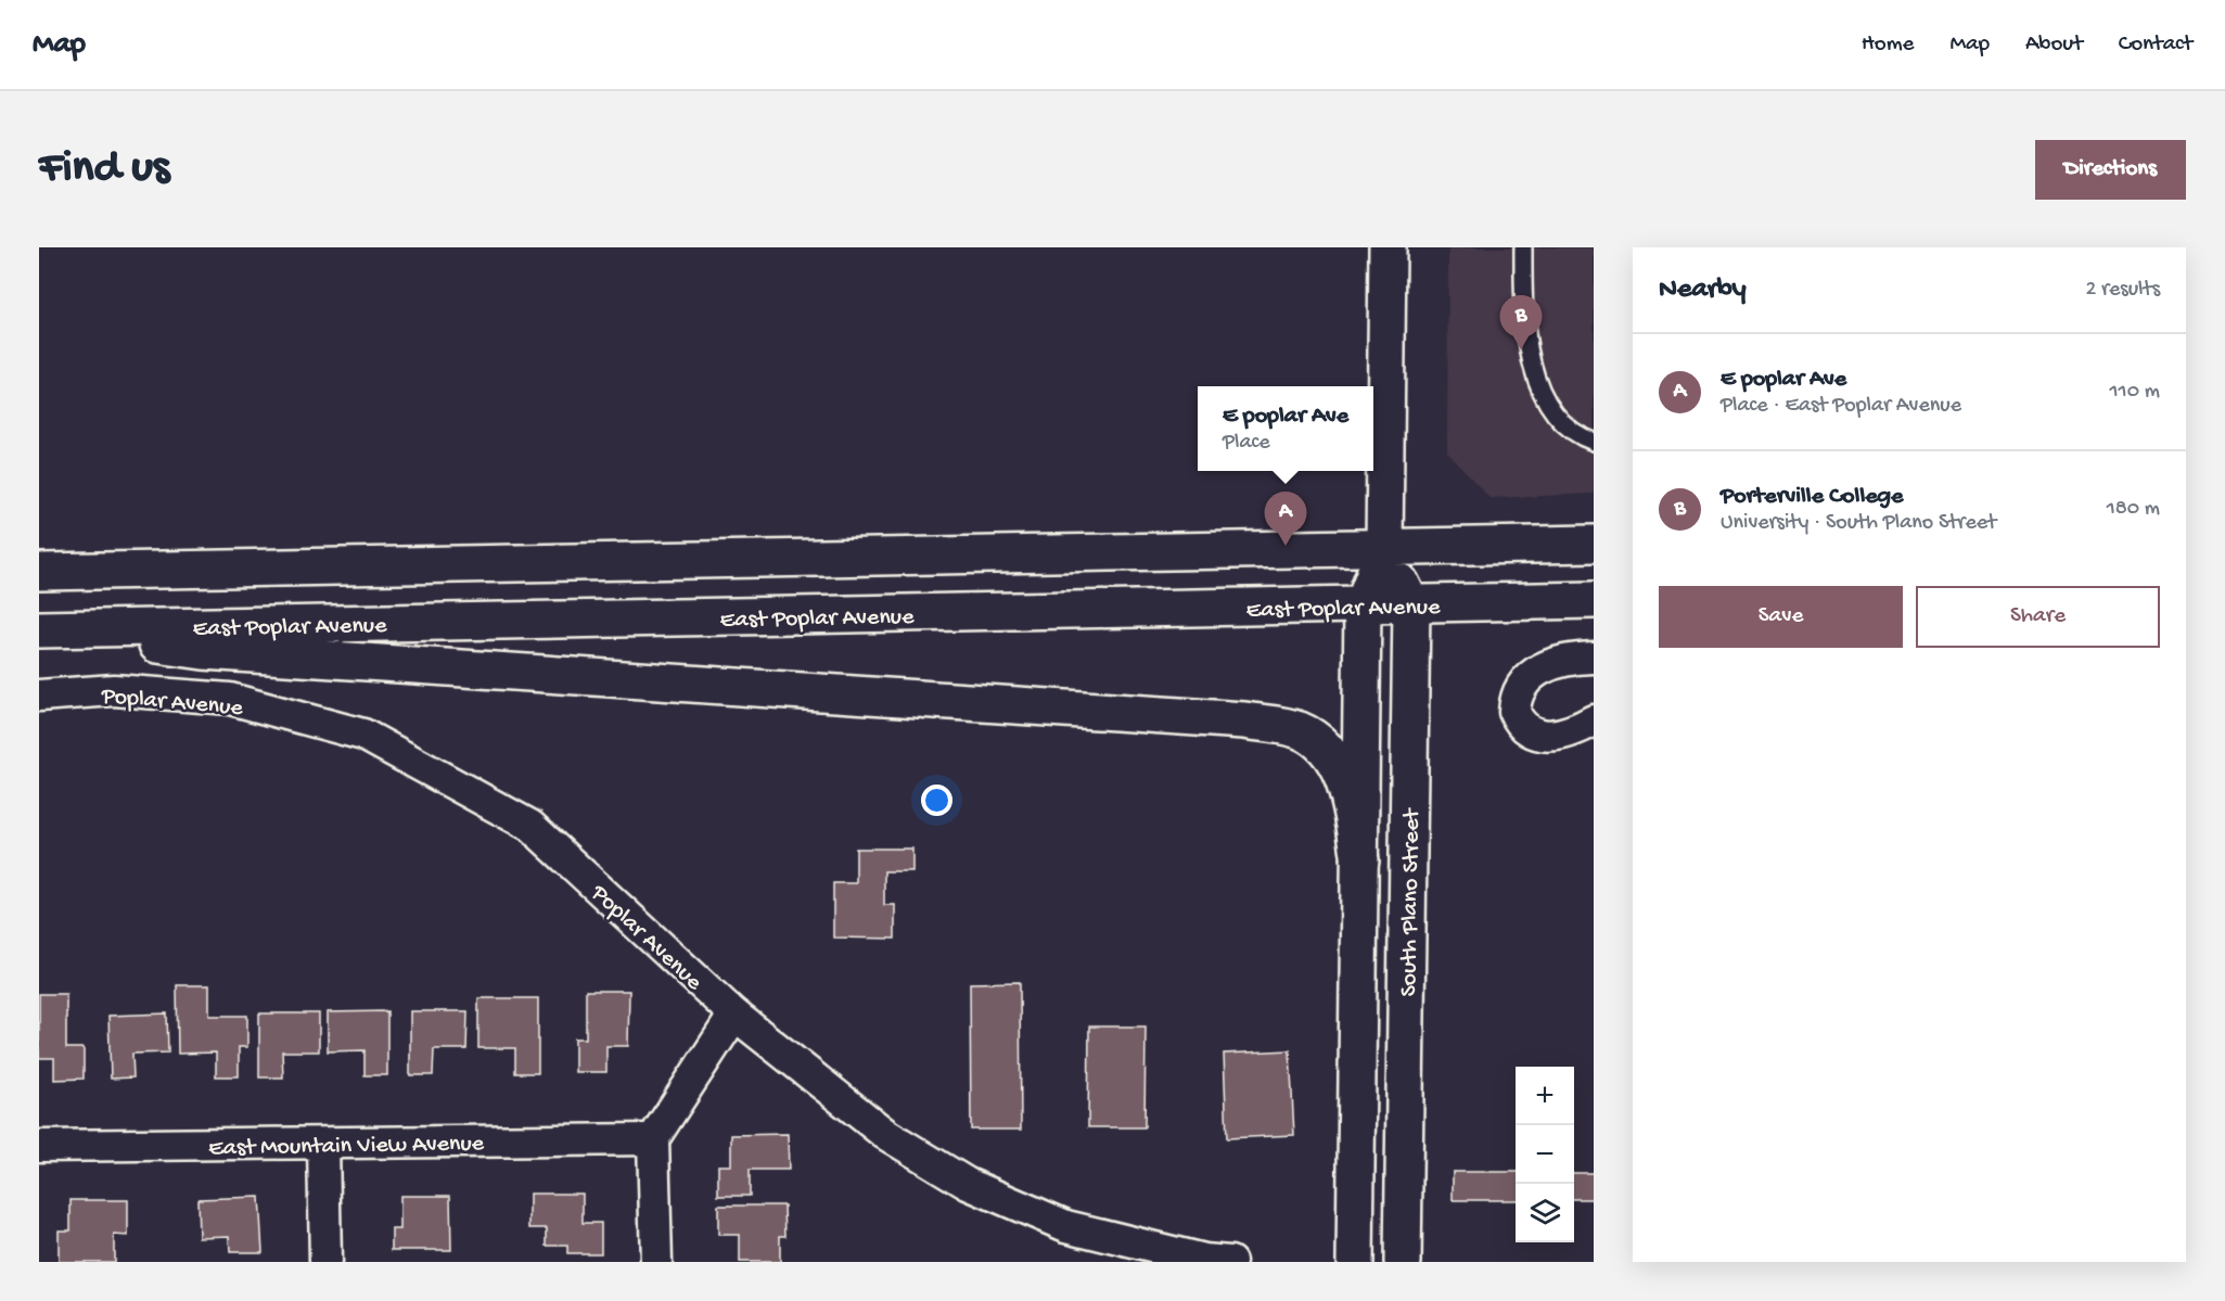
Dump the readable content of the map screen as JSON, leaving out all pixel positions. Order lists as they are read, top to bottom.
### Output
{
  "streets": {
    "main road": ["East Poplar Avenue", "South Plano Street"],
    "street": ["Poplar Avenue", "East Mountain View Avenue"]
  },
  "crossings": [
    ["East Poplar Avenue", "South Plano Street"]
  ],
  "page": {
    "header": "Map",
    "nav": [
      "Home",
      "Map",
      "About",
      "Contact"
    ],
    "buttons": [
      "Directions",
      ["Save", "Share"]
    ],
    "title": "Find us",
    "heading": ["Nearby", "2 results"],
    "pins": ["B", "A"],
    "list": [
      {
        "mark": "A",
        "name": "E poplar Ave",
        "note": "Place · East Poplar Avenue",
        "value": "110 m"
      },
      {
        "mark": "B",
        "name": "Porterville College",
        "note": "University · South Plano Street",
        "value": "180 m"
      }
    ],
    "popup": ["E poplar Ave", "Place"],
    "map_buttons": ["+", "−"]
  }
}
